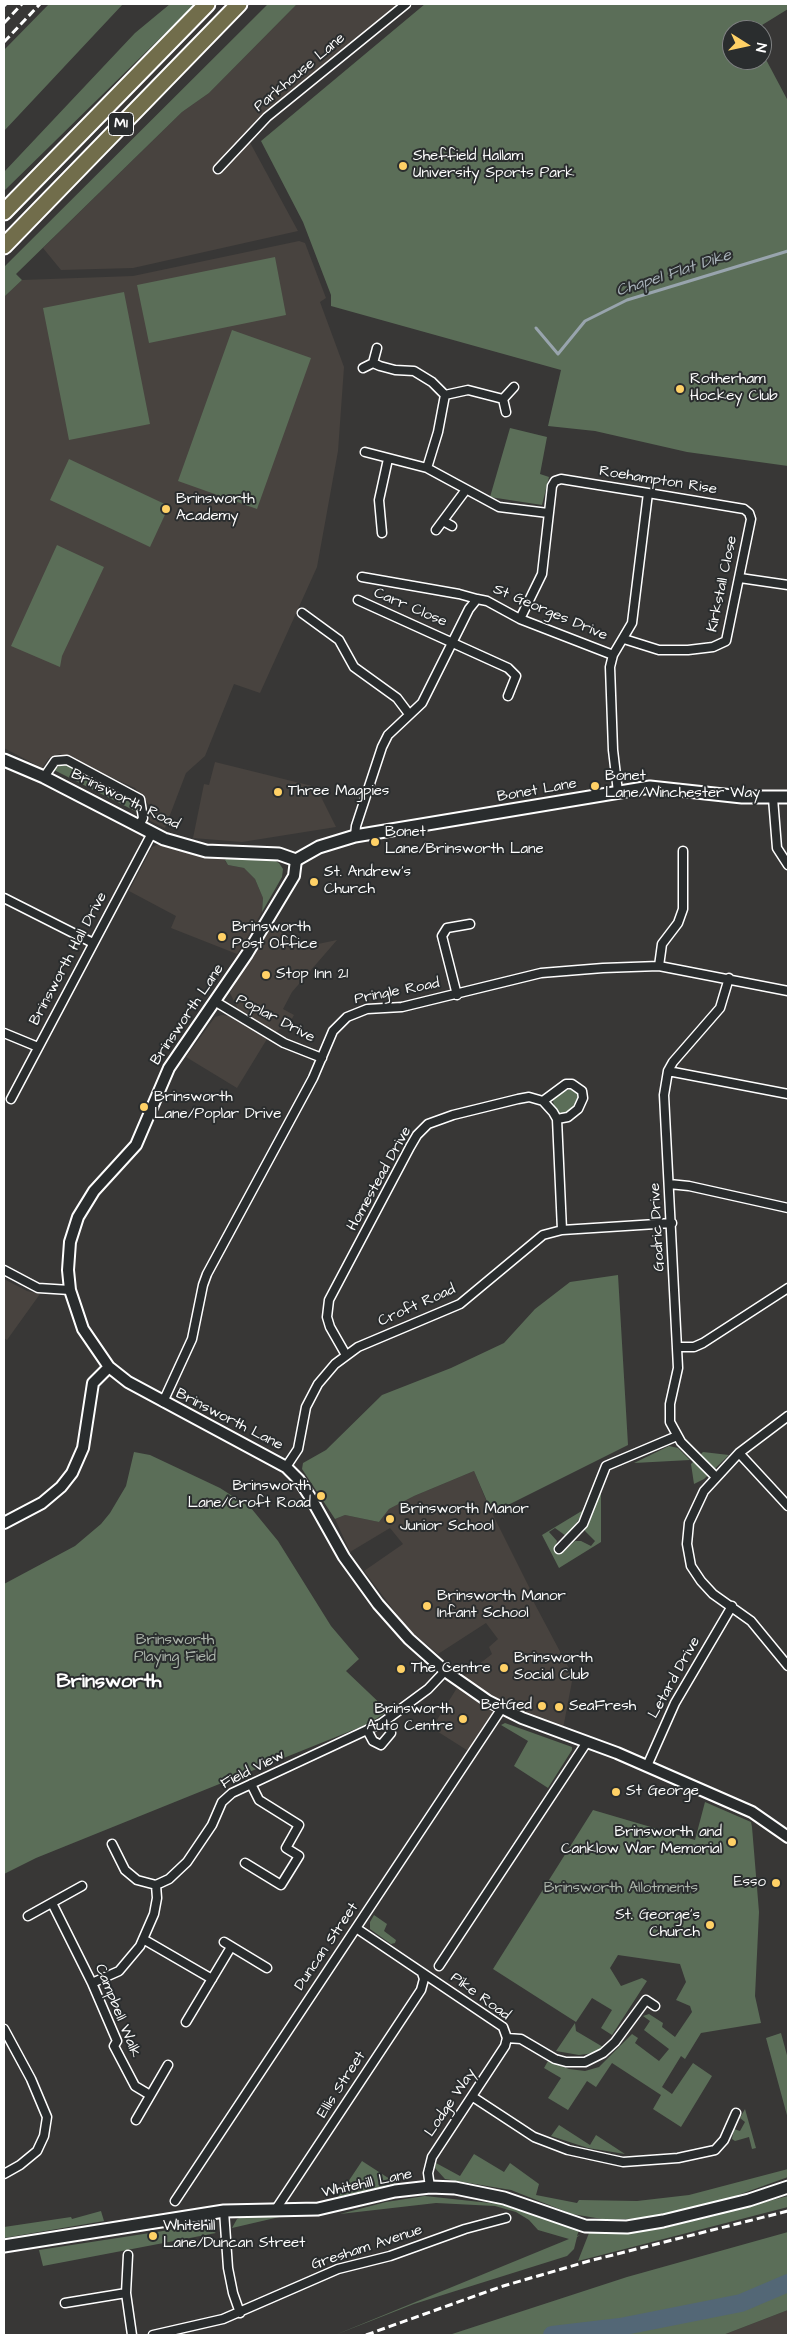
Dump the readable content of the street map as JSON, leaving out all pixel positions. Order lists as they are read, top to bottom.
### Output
{
  "streets": {
    "highway": ["M1"],
    "main road": ["Bonet Lane", "Brinsworth Road", "Whitehill Lane"],
    "street": [
      "Parkhouse Lane",
      "Roehampton Rise",
      "Kirkstall Close",
      "Carr Close",
      "St Georges Drive",
      "Brinsworth Hall Drive",
      "Pringle Road",
      "Brinsworth Lane",
      "Poplar Drive",
      "Homestead Drive",
      "Godric Drive",
      "Croft Road",
      "Letard Drive",
      "Field View",
      "Duncan Street",
      "Pike Road",
      "Campbell Walk",
      "Ellis Street",
      "Lodge Way",
      "Gresham Avenue"
    ]
  },
  "crossings": [
    ["Roehampton Rise", "Kirkstall Close"],
    ["Carr Close", "St Georges Drive"],
    ["St Georges Drive", "Bonet Lane"],
    ["Bonet Lane", "Brinsworth Road"],
    ["Bonet Lane", "Brinsworth Lane"],
    ["Brinsworth Road", "Brinsworth Hall Drive"],
    ["Brinsworth Road", "Brinsworth Lane"],
    ["Pringle Road", "Brinsworth Lane"],
    ["Pringle Road", "Poplar Drive"],
    ["Pringle Road", "Godric Drive"],
    ["Brinsworth Lane", "Poplar Drive"],
    ["Brinsworth Lane", "Croft Road"],
    ["Brinsworth Lane", "Letard Drive"],
    ["Brinsworth Lane", "Field View"],
    ["Brinsworth Lane", "Duncan Street"],
    ["Homestead Drive", "Croft Road"],
    ["Godric Drive", "Croft Road"],
    ["Duncan Street", "Pike Road"],
    ["Pike Road", "Ellis Street"],
    ["Pike Road", "Lodge Way"],
    ["Ellis Street", "Whitehill Lane"],
    ["Lodge Way", "Whitehill Lane"]
  ],
  "districts": ["Brinsworth"],
  "water": ["Chapel Flat Dike"],
  "parks": ["Brinsworth Playing Field", "Brinsworth Allotments"],
  "places": [
    "Sheffield Hallam University Sports Park",
    "Rotherham Hockey Club",
    "Brinsworth Academy",
    "Bonet Lane/Winchester Way",
    "Three Magpies",
    "Bonet Lane/Brinsworth Lane",
    "St. Andrew's Church",
    "Brinsworth Post Office",
    "Stop Inn 21",
    "Brinsworth Lane/Poplar Drive",
    "Brinsworth Lane/Croft Road",
    "Brinsworth Manor Junior School",
    "Brinsworth Manor Infant School",
    "Brinsworth Social Club",
    "The Centre",
    "BetGed",
    "SeaFresh",
    "Brinsworth Auto Centre",
    "St George",
    "Brinsworth and Canklow War Memorial",
    "Esso",
    "St. George's Church",
    "Whitehill Lane/Duncan Street"
  ],
  "north": "right"
}
